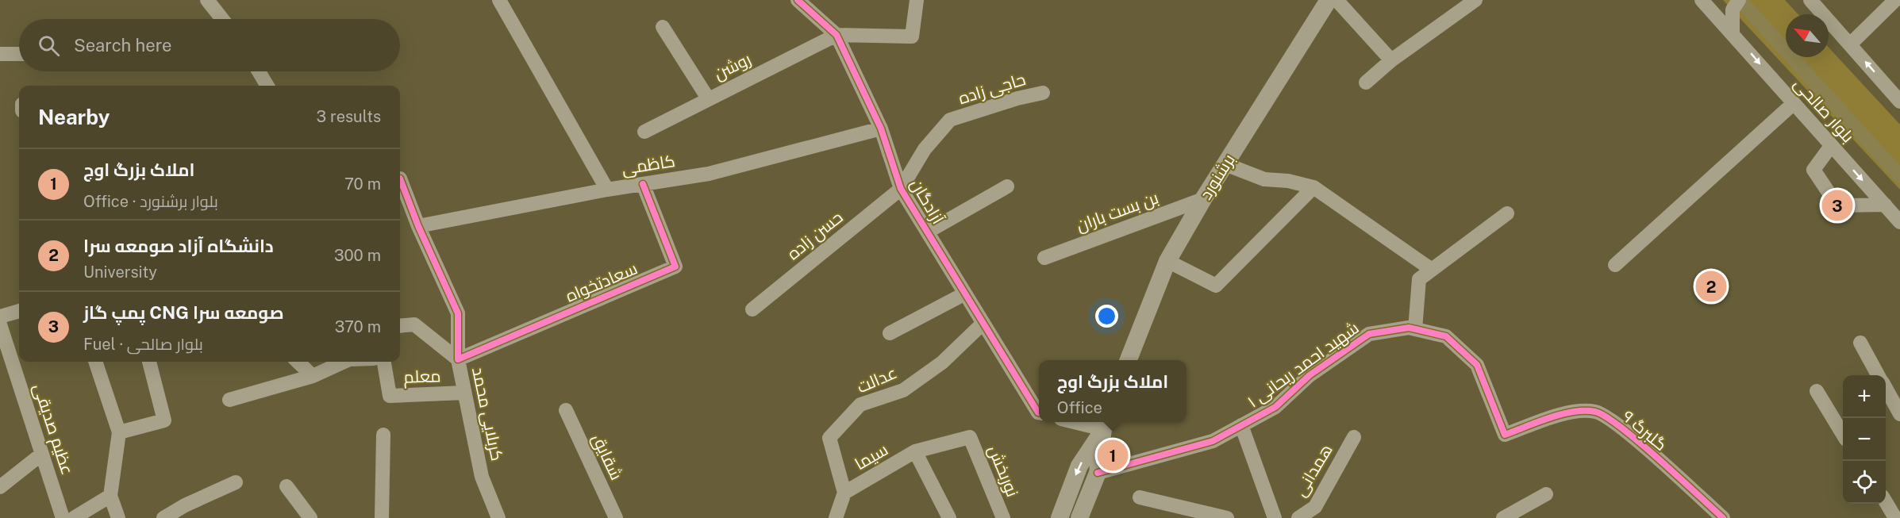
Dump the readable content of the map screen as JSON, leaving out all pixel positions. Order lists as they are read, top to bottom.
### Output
{
  "streets": {
    "main road": ["برشنورد"],
    "street": [
      "روشن",
      "حاجی زاده",
      "بلوار صالحی",
      "کاظمی",
      "آزادگان",
      "بن بست باران",
      "حسن زاده",
      "سعادتخواه",
      "شهید احمد ریحانی ۱",
      "معلم",
      "عدالت",
      "کربلایی محمد",
      "عظیم صدیقی",
      "گلبرگ ۹",
      "شقایق",
      "سیما",
      "همدانی",
      "نوربخش"
    ]
  },
  "crossings": [
    ["روشن", "آزادگان"],
    ["حاجی زاده", "آزادگان"],
    ["حاجی زاده", "حسن زاده"],
    ["کاظمی", "آزادگان"],
    ["کاظمی", "سعادتخواه"],
    ["برشنورد", "بن بست باران"],
    ["آزادگان", "حسن زاده"],
    ["آزادگان", "عدالت"],
    ["سعادتخواه", "کربلایی محمد"],
    ["شهید احمد ریحانی ۱", "گلبرگ ۹"],
    ["معلم", "کربلایی محمد"],
    ["عدالت", "سیما"],
    ["سیما", "نوربخش"]
  ],
  "north": "top left",
  "page": {
    "search": "Search here",
    "heading": ["Nearby", "3 results"],
    "list": [
      {
        "mark": "1",
        "name": "املاک بزرگ اوج",
        "note": "Office · بلوار برشنورد",
        "value": "70 m"
      },
      {
        "mark": "2",
        "name": "دانشگاه آزاد صومعه سرا",
        "note": "University",
        "value": "300 m"
      },
      {
        "mark": "3",
        "name": "پمپ گاز CNG صومعه سرا",
        "note": "Fuel · بلوار صالحی",
        "value": "370 m"
      }
    ],
    "pins": ["3", "2", "1"],
    "popup": ["املاک بزرگ اوج", "Office"],
    "map_buttons": ["+", "−"]
  }
}
